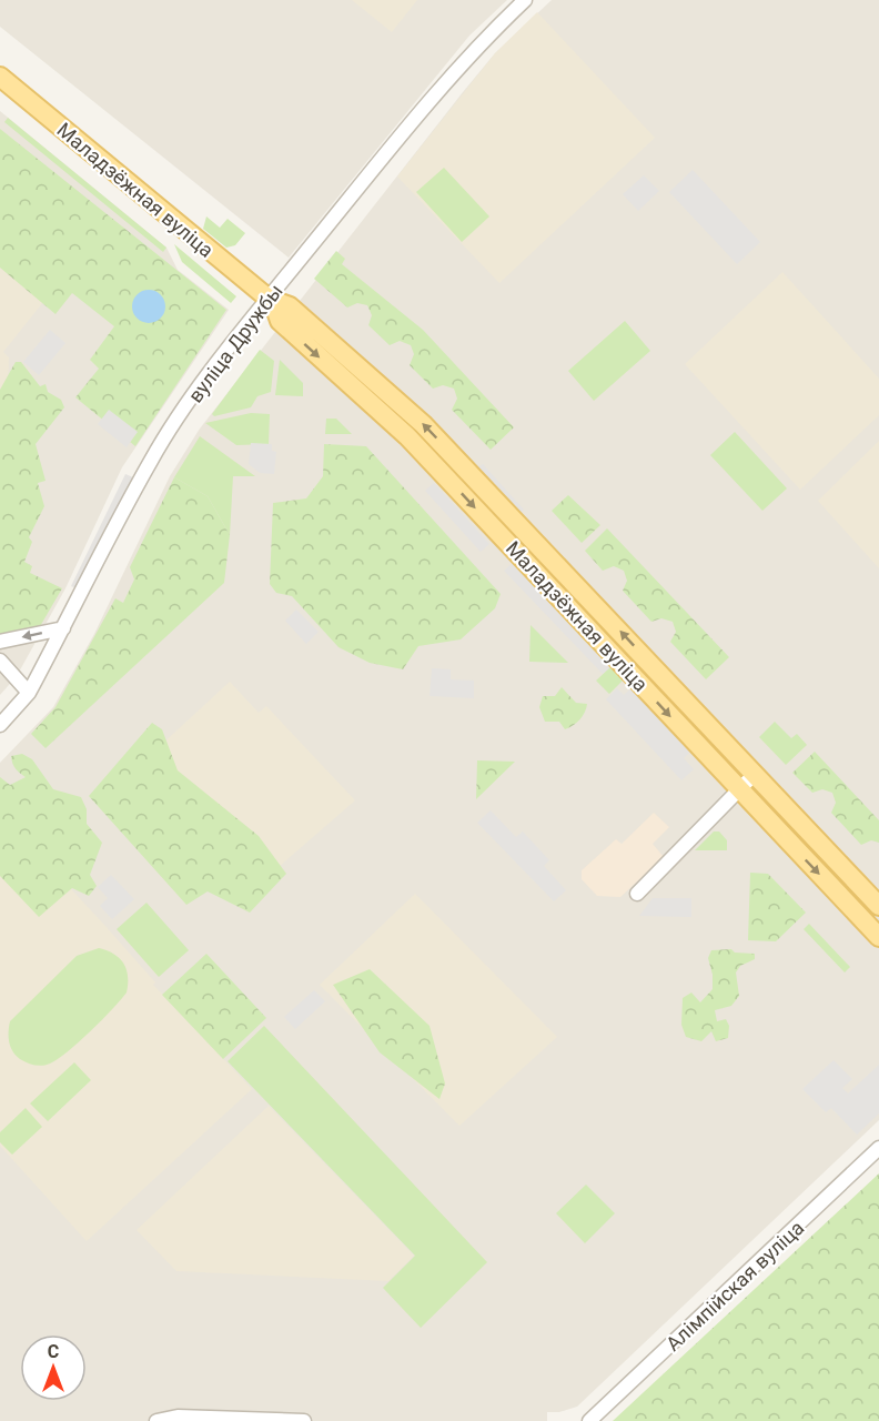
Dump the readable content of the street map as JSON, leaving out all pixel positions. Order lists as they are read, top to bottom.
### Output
{
  "streets": {
    "main road": ["Маладзёжная вуліца"],
    "street": ["вуліца Дружбы", "Алімпійская вуліца"]
  },
  "crossings": [
    ["Маладзёжная вуліца", "вуліца Дружбы"]
  ],
  "north": "top"
}
